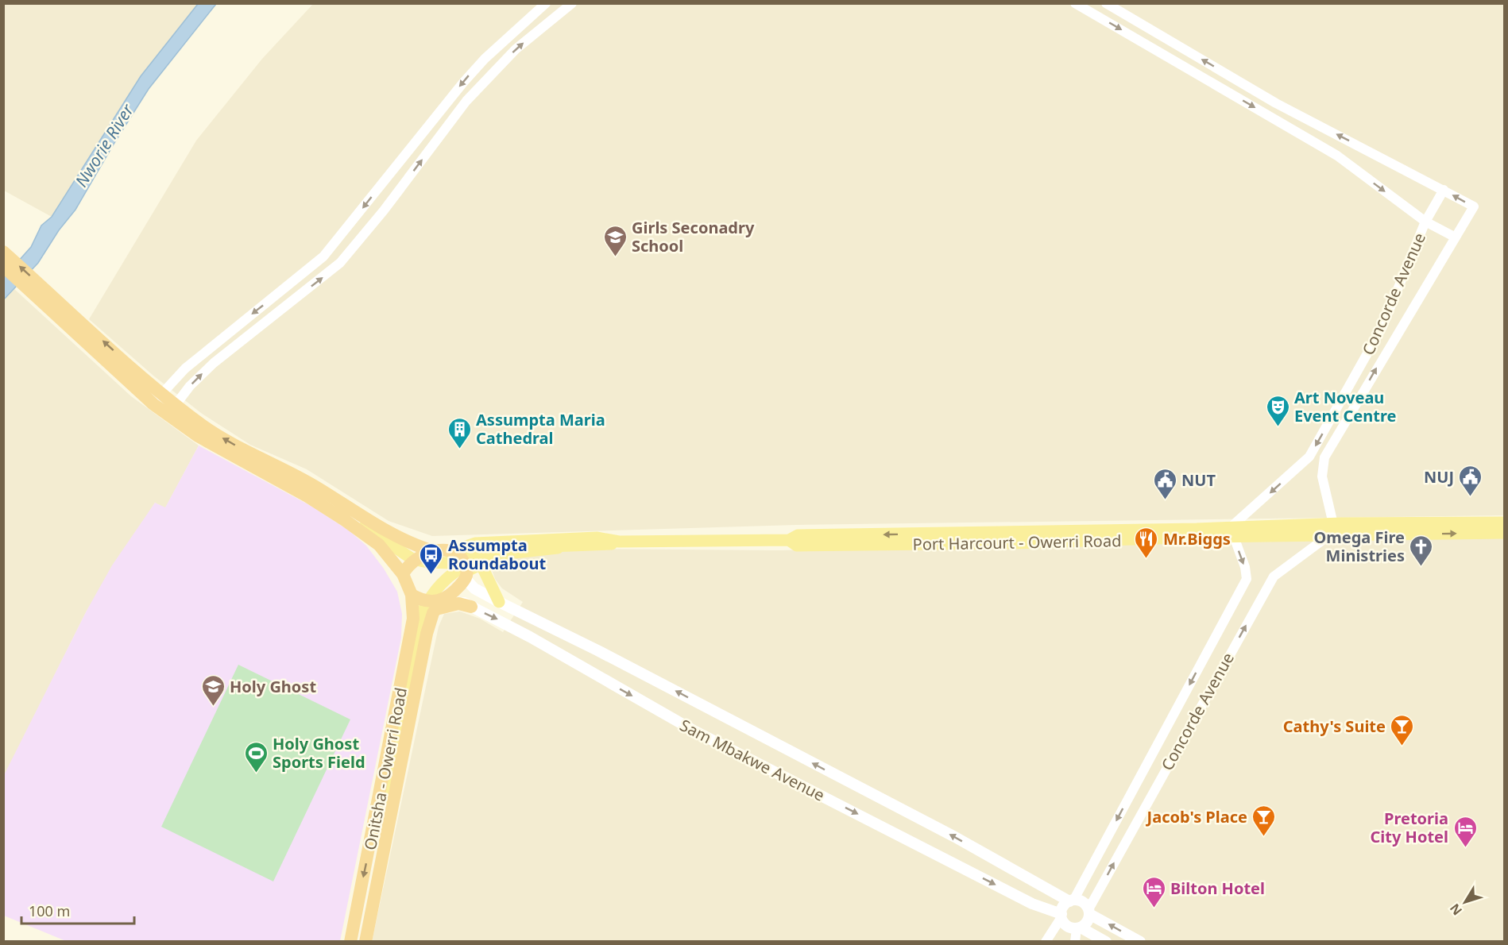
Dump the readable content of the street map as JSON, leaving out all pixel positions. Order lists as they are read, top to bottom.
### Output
{
  "streets": {
    "highway": ["Onitsha - Owerri Road"],
    "main road": ["Port Harcourt - Owerri Road", "Sam Mbakwe Avenue"],
    "street": ["Concorde Avenue"]
  },
  "crossings": [
    ["Concorde Avenue", "Port Harcourt - Owerri Road"],
    ["Concorde Avenue", "Sam Mbakwe Avenue"],
    ["Sam Mbakwe Avenue", "Onitsha - Owerri Road"]
  ],
  "water": ["Nworie River"],
  "places": {
    "school or university": ["Girls Seconadry School", "Holy Ghost"],
    "theatre": ["Art Noveau Event Centre"],
    "building": ["Assumpta Maria Cathedral"],
    "public building": ["NUJ", "NUT"],
    "restaurant": ["Mr.Biggs"],
    "church": ["Omega Fire Ministries"],
    "bus stop": ["Assumpta Roundabout"],
    "bar": ["Cathy's Suite", "Jacob's Place"],
    "sports": ["Holy Ghost Sports Field"],
    "hotel": ["Pretoria City Hotel", "Bilton Hotel"]
  },
  "scale_bar": "100 m",
  "north": "bottom left"
}
